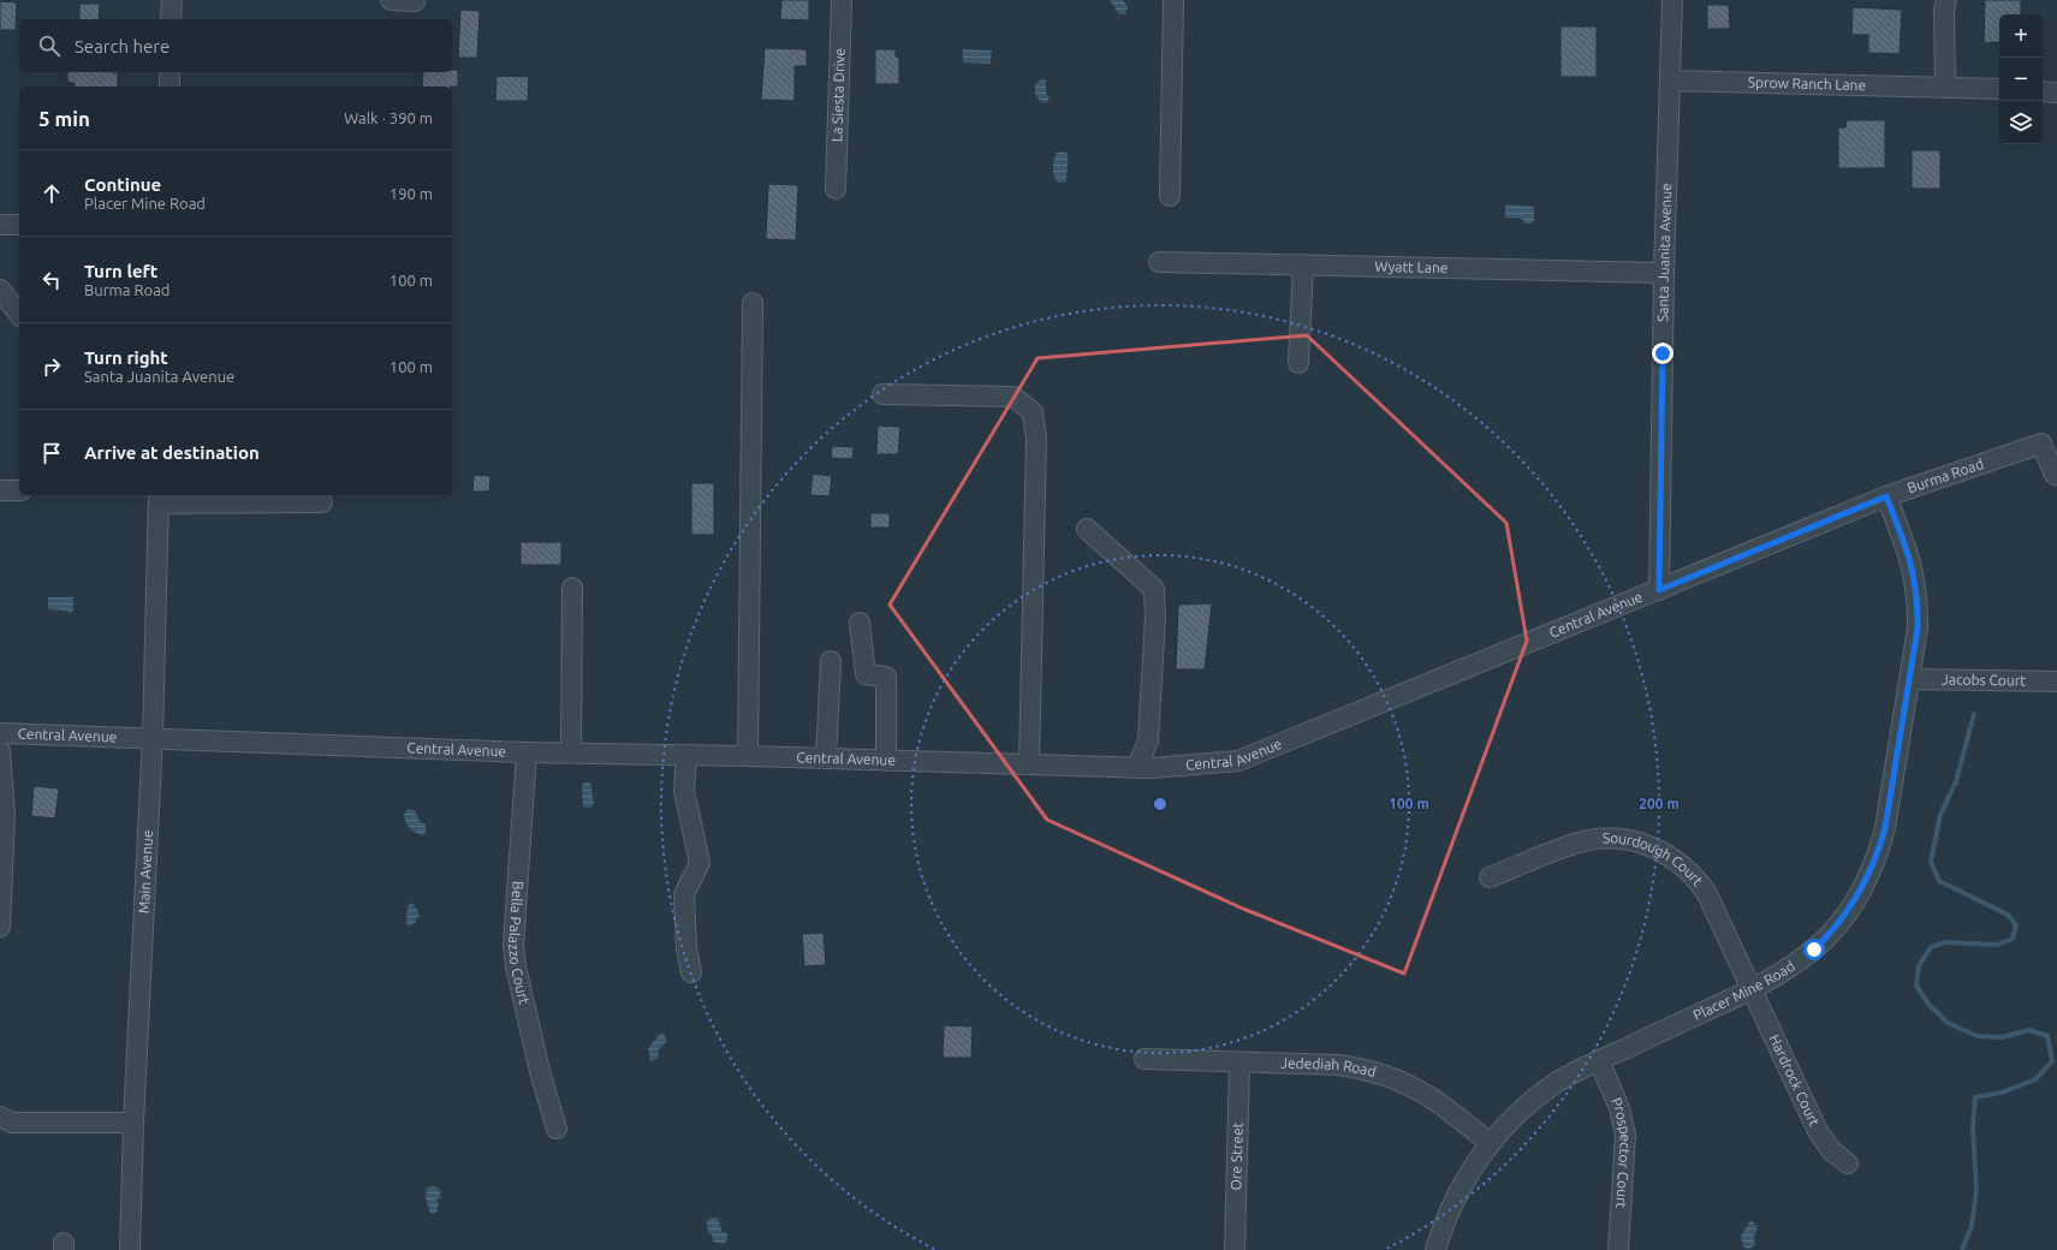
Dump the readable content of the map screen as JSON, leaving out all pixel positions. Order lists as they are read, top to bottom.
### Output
{
  "streets": {
    "street": [
      "Sprow Ranch Lane",
      "La Siesta Drive",
      "Santa Juanita Avenue",
      "Wyatt Lane",
      "Burma Road",
      "Central Avenue",
      "Jacobs Court",
      "Sourdough Court",
      "Main Avenue",
      "Bella Palazzo Court",
      "Placer Mine Road",
      "Jedediah Road",
      "Hardrock Court",
      "Prospector Court",
      "Ore Street"
    ]
  },
  "crossings": [
    ["Sprow Ranch Lane", "Santa Juanita Avenue"],
    ["Santa Juanita Avenue", "Wyatt Lane"],
    ["Santa Juanita Avenue", "Burma Road"],
    ["Santa Juanita Avenue", "Central Avenue"],
    ["Burma Road", "Central Avenue"],
    ["Burma Road", "Placer Mine Road"],
    ["Central Avenue", "Main Avenue"],
    ["Central Avenue", "Bella Palazzo Court"],
    ["Jacobs Court", "Placer Mine Road"],
    ["Sourdough Court", "Placer Mine Road"],
    ["Sourdough Court", "Hardrock Court"],
    ["Placer Mine Road", "Jedediah Road"],
    ["Placer Mine Road", "Hardrock Court"],
    ["Placer Mine Road", "Prospector Court"],
    ["Jedediah Road", "Ore Street"]
  ],
  "page": {
    "map_buttons": ["+", "−"],
    "search": "Search here",
    "heading": ["5 min", "Walk · 390 m"],
    "list": [
      ["Continue", "Placer Mine Road", "190 m"],
      ["Turn left", "Burma Road", "100 m"],
      ["Turn right", "Santa Juanita Avenue", "100 m"],
      "Arrive at destination"
    ]
  },
  "rings": ["100 m", "200 m"]
}
